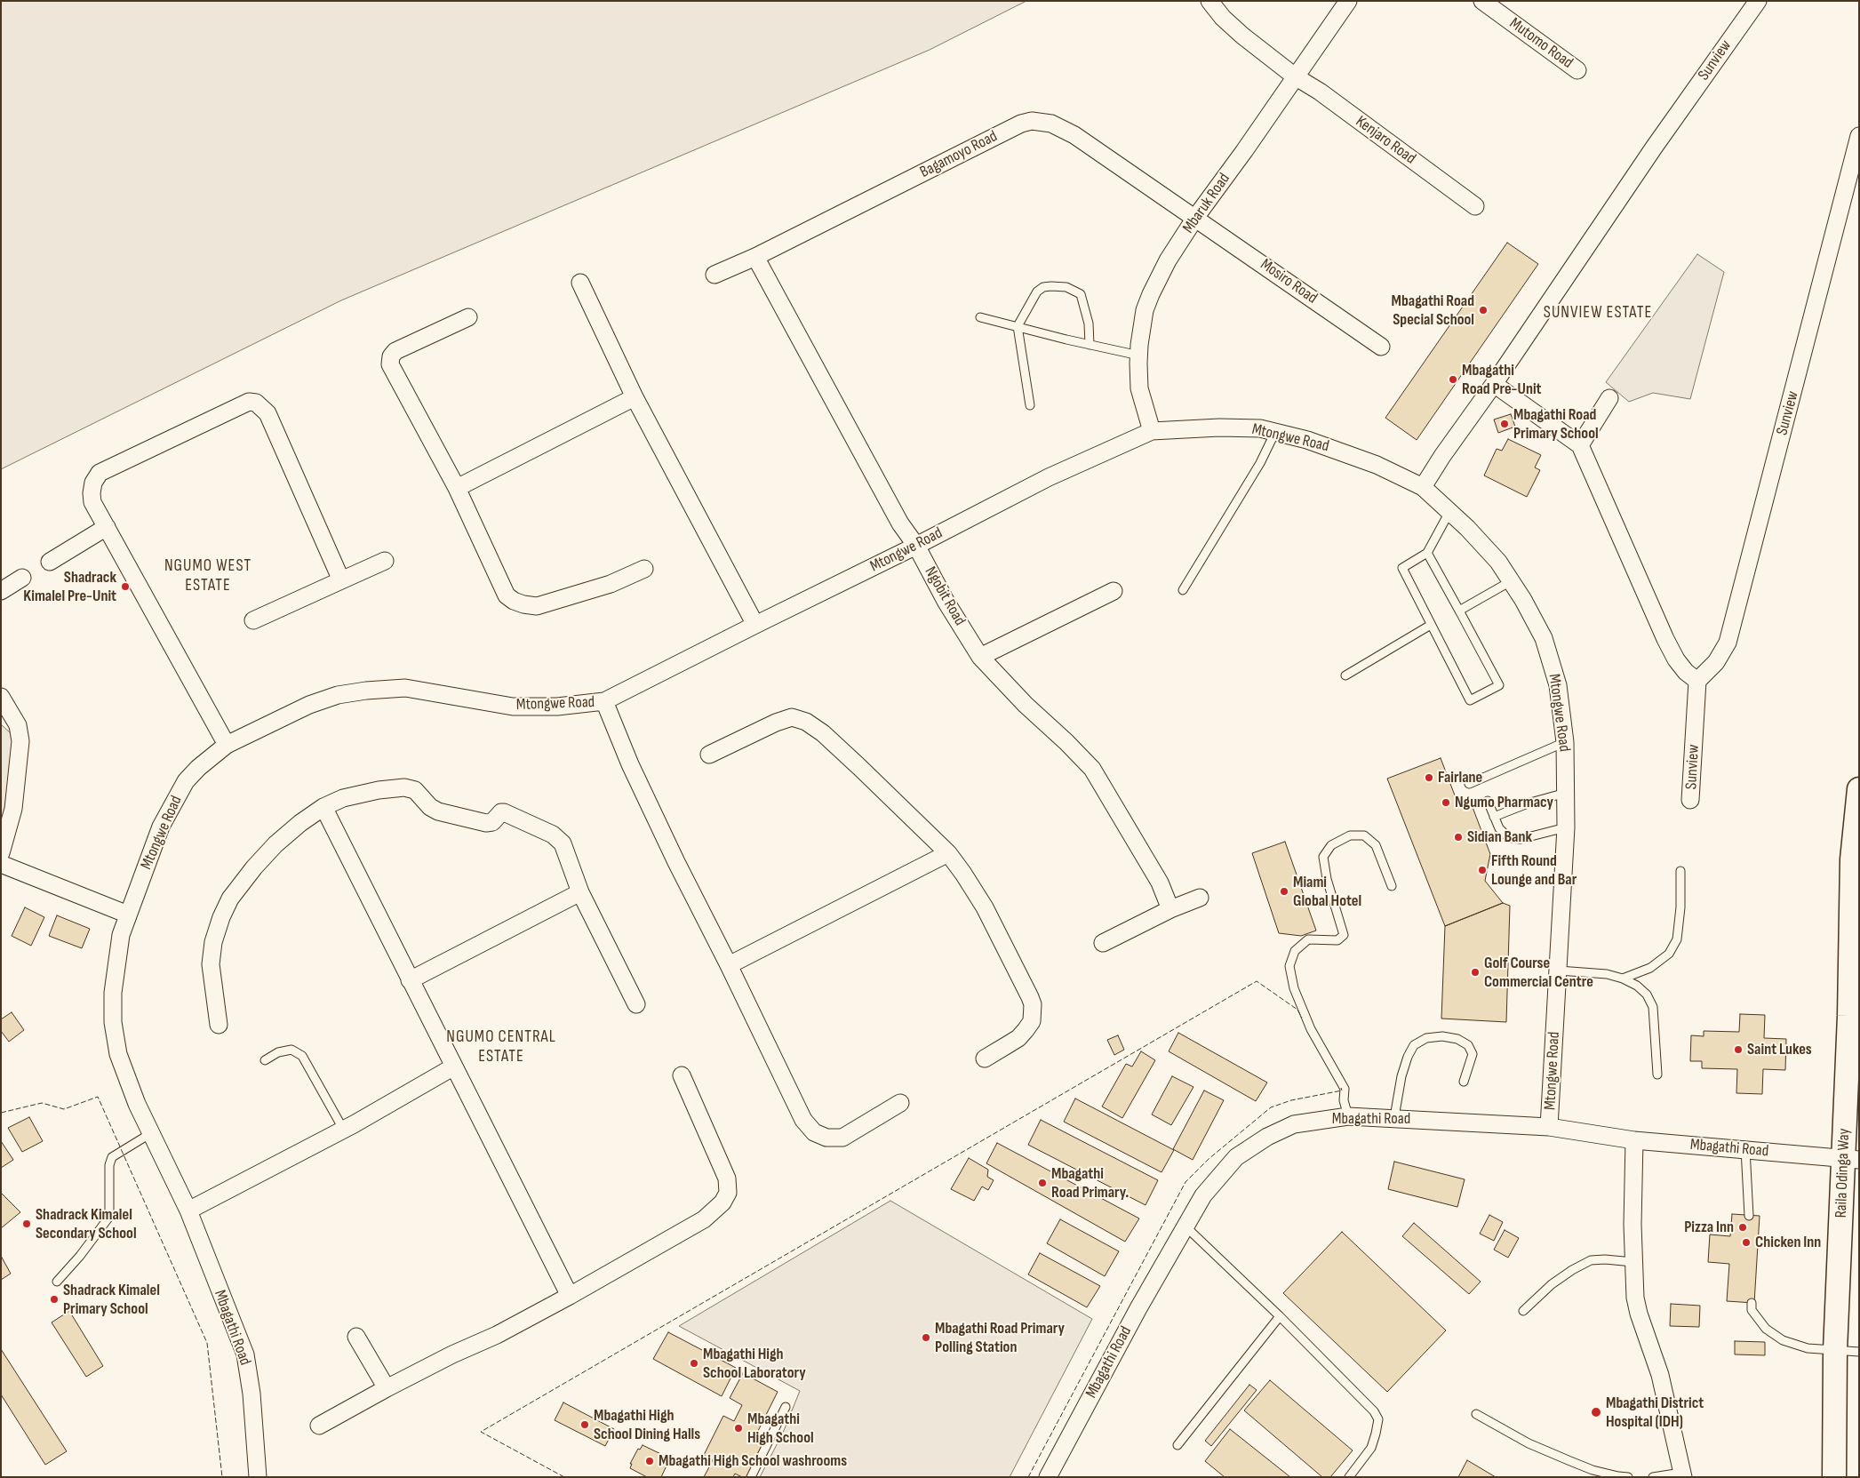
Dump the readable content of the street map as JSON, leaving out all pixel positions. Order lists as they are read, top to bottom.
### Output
{
  "streets": {
    "main road": ["Raila Odinga Way"],
    "street": [
      "Mutomo Road",
      "Sunview",
      "Kenjaro Road",
      "Bagamoyo Road",
      "Mbaruk Road",
      "Mosiro Road",
      "Mtongwe Road",
      "Ngobit Road",
      "Mbagathi Road"
    ]
  },
  "crossings": [
    ["Sunview", "Mtongwe Road"],
    ["Kenjaro Road", "Mbaruk Road"],
    ["Bagamoyo Road", "Mbaruk Road"],
    ["Bagamoyo Road", "Mosiro Road"],
    ["Bagamoyo Road", "Ngobit Road"],
    ["Mbaruk Road", "Mosiro Road"],
    ["Mbaruk Road", "Mtongwe Road"],
    ["Mtongwe Road", "Ngobit Road"],
    ["Mtongwe Road", "Mbagathi Road"],
    ["Mbagathi Road", "Raila Odinga Way"]
  ],
  "districts": ["SUNVIEW ESTATE", "NGUMO WEST ESTATE", "NGUMO CENTRAL ESTATE"],
  "places": [
    "Mbagathi Road Special School",
    "Mbagathi Road Pre-Unit",
    "Mbagathi Road Primary School",
    "Shadrack Kimalel Pre-Unit",
    "Fairlane",
    "Ngumo Pharmacy",
    "Sidian Bank",
    "Fifth Round Lounge and Bar",
    "Miami Global Hotel",
    "Golf Course Commercial Centre",
    "Saint Lukes",
    "Mbagathi Road Primary.",
    "Shadrack Kimalel Secondary School",
    "Pizza Inn",
    "Chicken Inn",
    "Shadrack Kimalel Primary School",
    "Mbagathi Road Primary Polling Station",
    "Mbagathi High School Laboratory",
    "Mbagathi District Hospital (IDH)",
    "Mbagathi High School Dining Halls",
    "Mbagathi High School",
    "Mbagathi High School washrooms"
  ]
}
